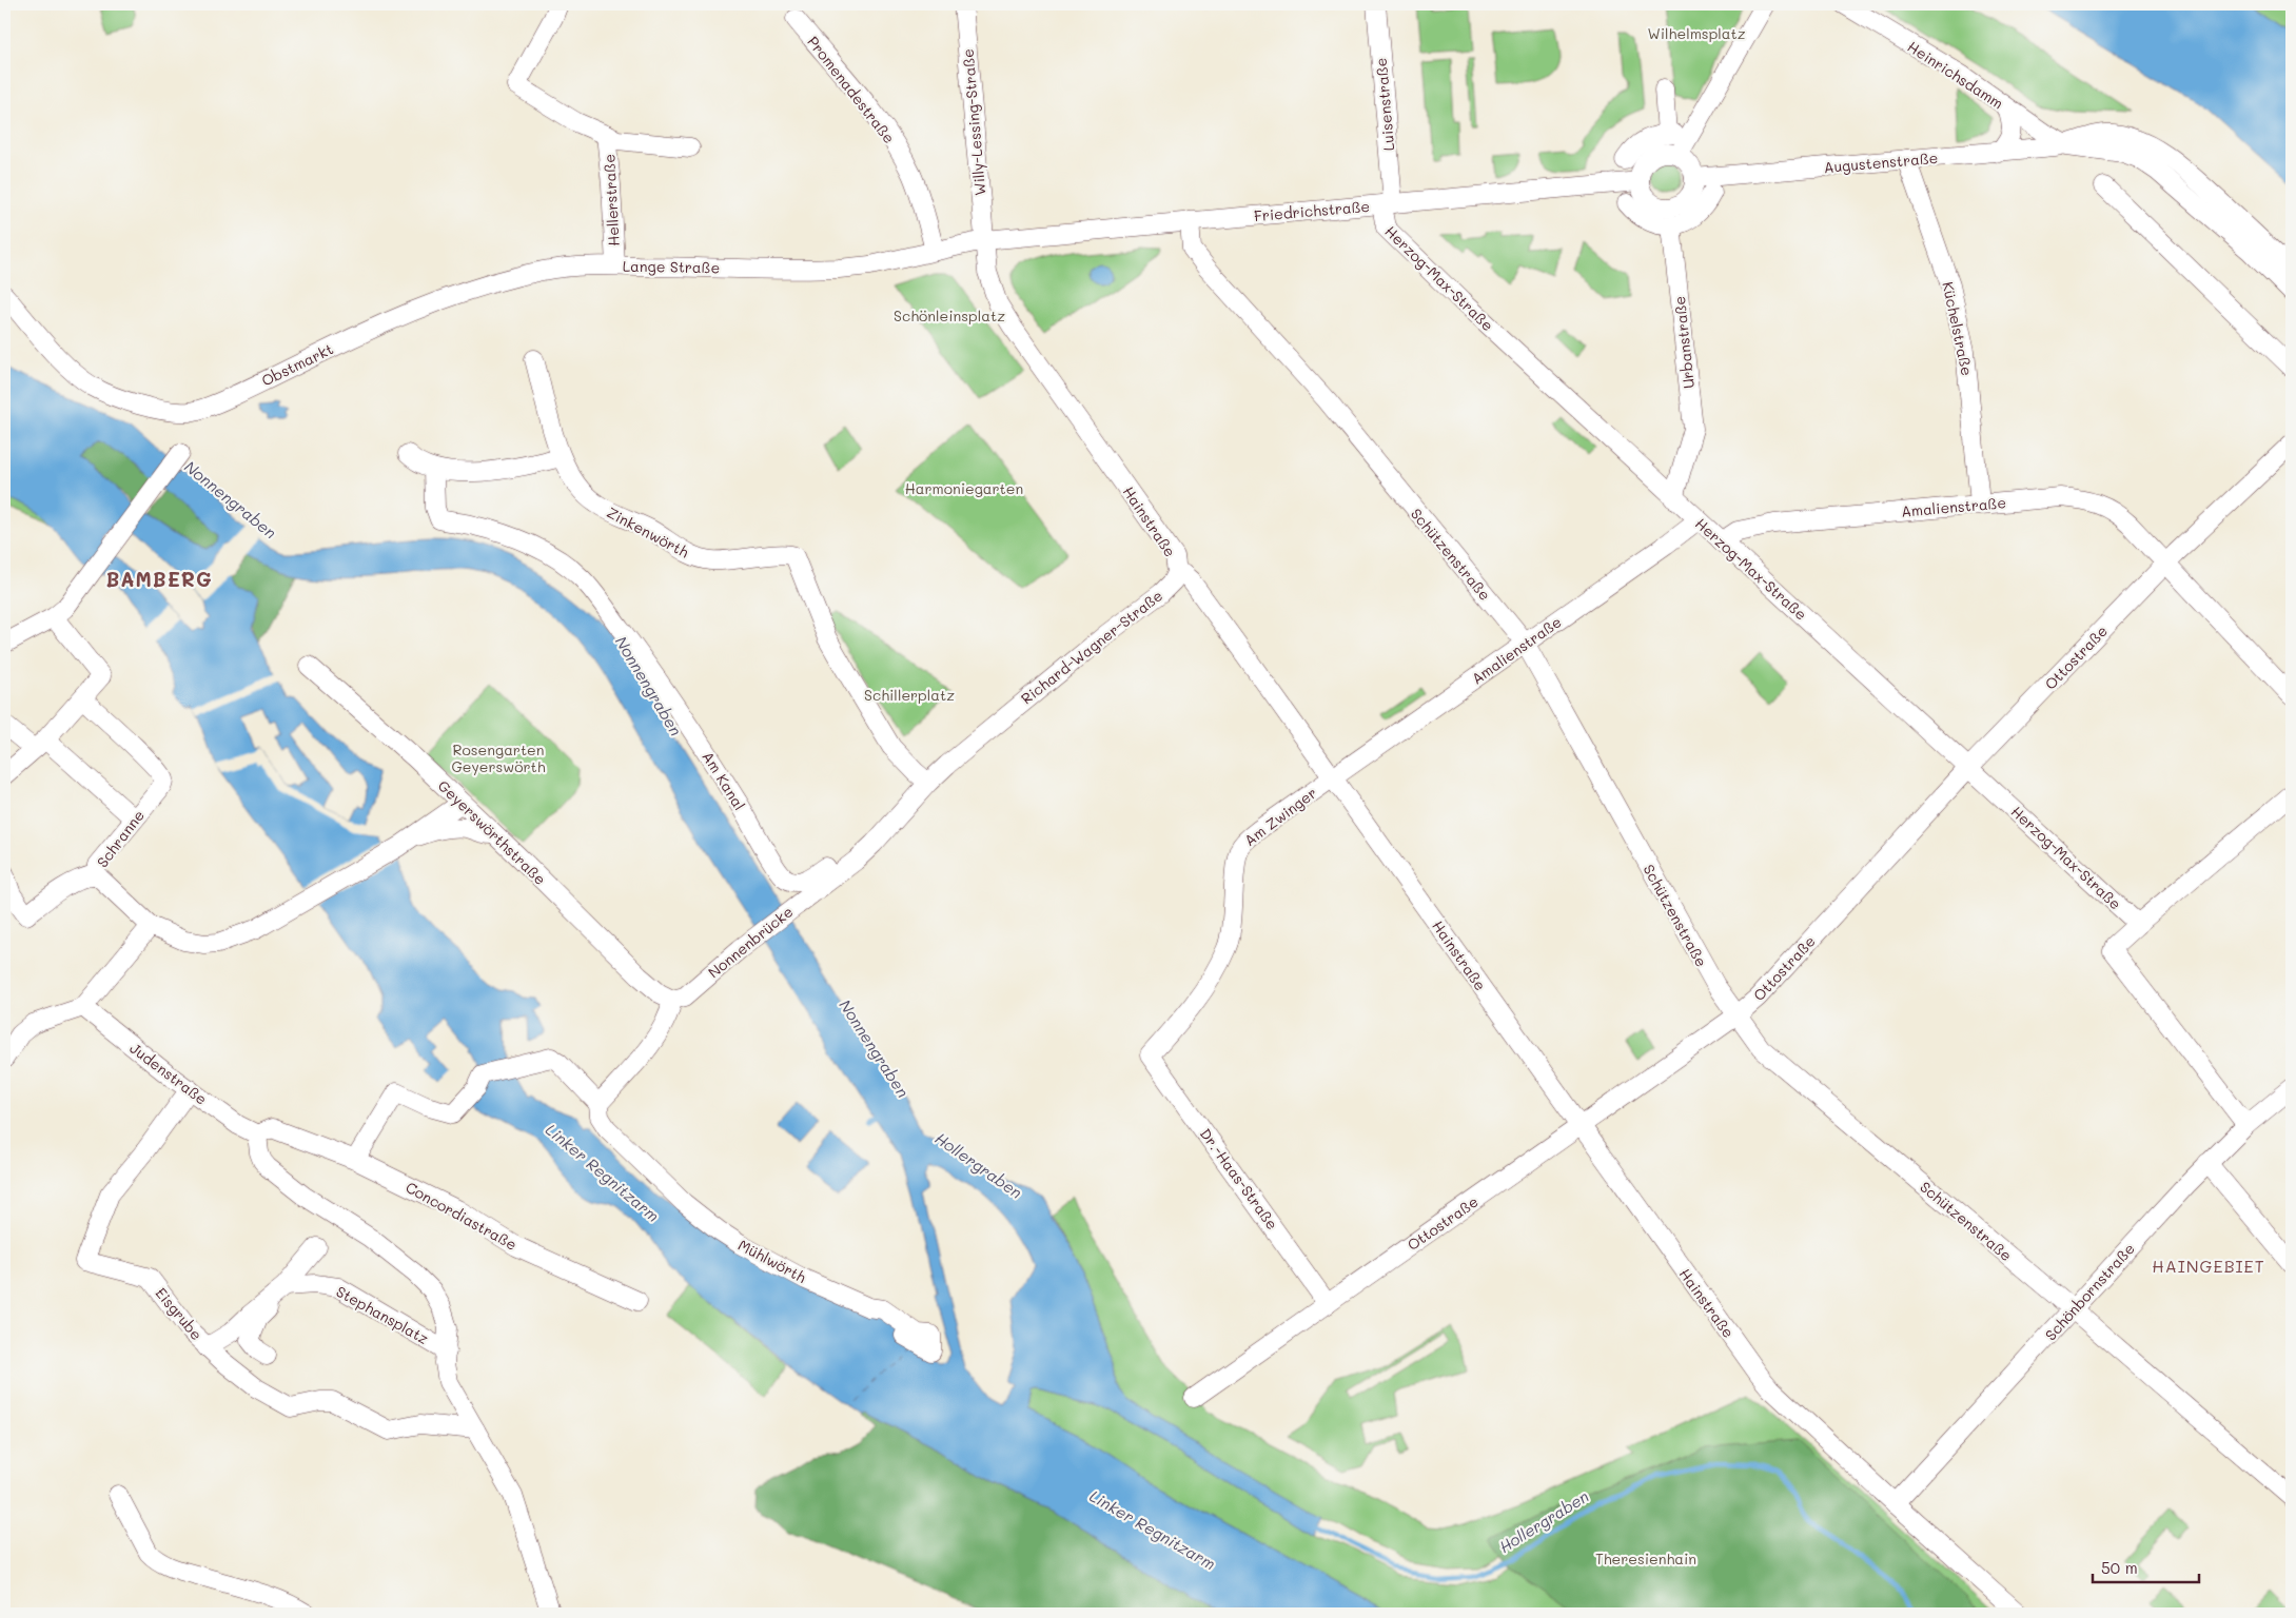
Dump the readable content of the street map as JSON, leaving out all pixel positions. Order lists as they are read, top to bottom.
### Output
{
  "streets": {
    "street": [
      "Heinrichsdamm",
      "Promenadestraße",
      "Luisenstraße",
      "Willy-Lessing-Straße",
      "Augustenstraße",
      "Hellerstraße",
      "Friedrichstraße",
      "Lange Straße",
      "Herzog-Max-Straße",
      "Küchelstraße",
      "Urbanstraße",
      "Obstmarkt",
      "Amalienstraße",
      "Hainstraße",
      "Zinkenwörth",
      "Schützenstraße",
      "Richard-Wagner-Straße",
      "Ottostraße",
      "Am Kanal",
      "Am Zwinger",
      "Geyerswörthstraße",
      "Schranne",
      "Nonnenbrücke",
      "Judenstraße",
      "Dr.-Haas-Straße",
      "Concordiastraße",
      "Mühlwörth",
      "Schönbornstraße",
      "Eisgrube",
      "Stephansplatz"
    ]
  },
  "crossings": [
    ["Heinrichsdamm", "Augustenstraße"],
    ["Promenadestraße", "Lange Straße"],
    ["Luisenstraße", "Friedrichstraße"],
    ["Luisenstraße", "Herzog-Max-Straße"],
    ["Willy-Lessing-Straße", "Friedrichstraße"],
    ["Willy-Lessing-Straße", "Lange Straße"],
    ["Willy-Lessing-Straße", "Hainstraße"],
    ["Augustenstraße", "Friedrichstraße"],
    ["Augustenstraße", "Küchelstraße"],
    ["Hellerstraße", "Lange Straße"],
    ["Friedrichstraße", "Lange Straße"],
    ["Friedrichstraße", "Herzog-Max-Straße"],
    ["Friedrichstraße", "Hainstraße"],
    ["Friedrichstraße", "Schützenstraße"],
    ["Lange Straße", "Obstmarkt"],
    ["Lange Straße", "Hainstraße"],
    ["Herzog-Max-Straße", "Urbanstraße"],
    ["Herzog-Max-Straße", "Amalienstraße"],
    ["Herzog-Max-Straße", "Ottostraße"],
    ["Küchelstraße", "Amalienstraße"],
    ["Amalienstraße", "Hainstraße"],
    ["Amalienstraße", "Schützenstraße"],
    ["Amalienstraße", "Ottostraße"],
    ["Amalienstraße", "Am Zwinger"],
    ["Hainstraße", "Richard-Wagner-Straße"],
    ["Hainstraße", "Ottostraße"],
    ["Hainstraße", "Am Zwinger"],
    ["Hainstraße", "Schönbornstraße"],
    ["Zinkenwörth", "Richard-Wagner-Straße"],
    ["Zinkenwörth", "Nonnenbrücke"],
    ["Schützenstraße", "Ottostraße"],
    ["Schützenstraße", "Schönbornstraße"],
    ["Richard-Wagner-Straße", "Nonnenbrücke"],
    ["Ottostraße", "Dr.-Haas-Straße"],
    ["Am Kanal", "Nonnenbrücke"],
    ["Am Zwinger", "Dr.-Haas-Straße"],
    ["Geyerswörthstraße", "Nonnenbrücke"],
    ["Judenstraße", "Concordiastraße"],
    ["Judenstraße", "Eisgrube"]
  ],
  "districts": ["BAMBERG", "HAINGEBIET"],
  "water": ["Nonnengraben", "Hollergraben", "Linker Regnitzarm"],
  "parks": [
    "Wilhelmsplatz",
    "Schönleinsplatz",
    "Harmoniegarten",
    "Schillerplatz",
    "Rosengarten Geyerswörth",
    "Theresienhain"
  ],
  "scale_bar": "50 m"
}
